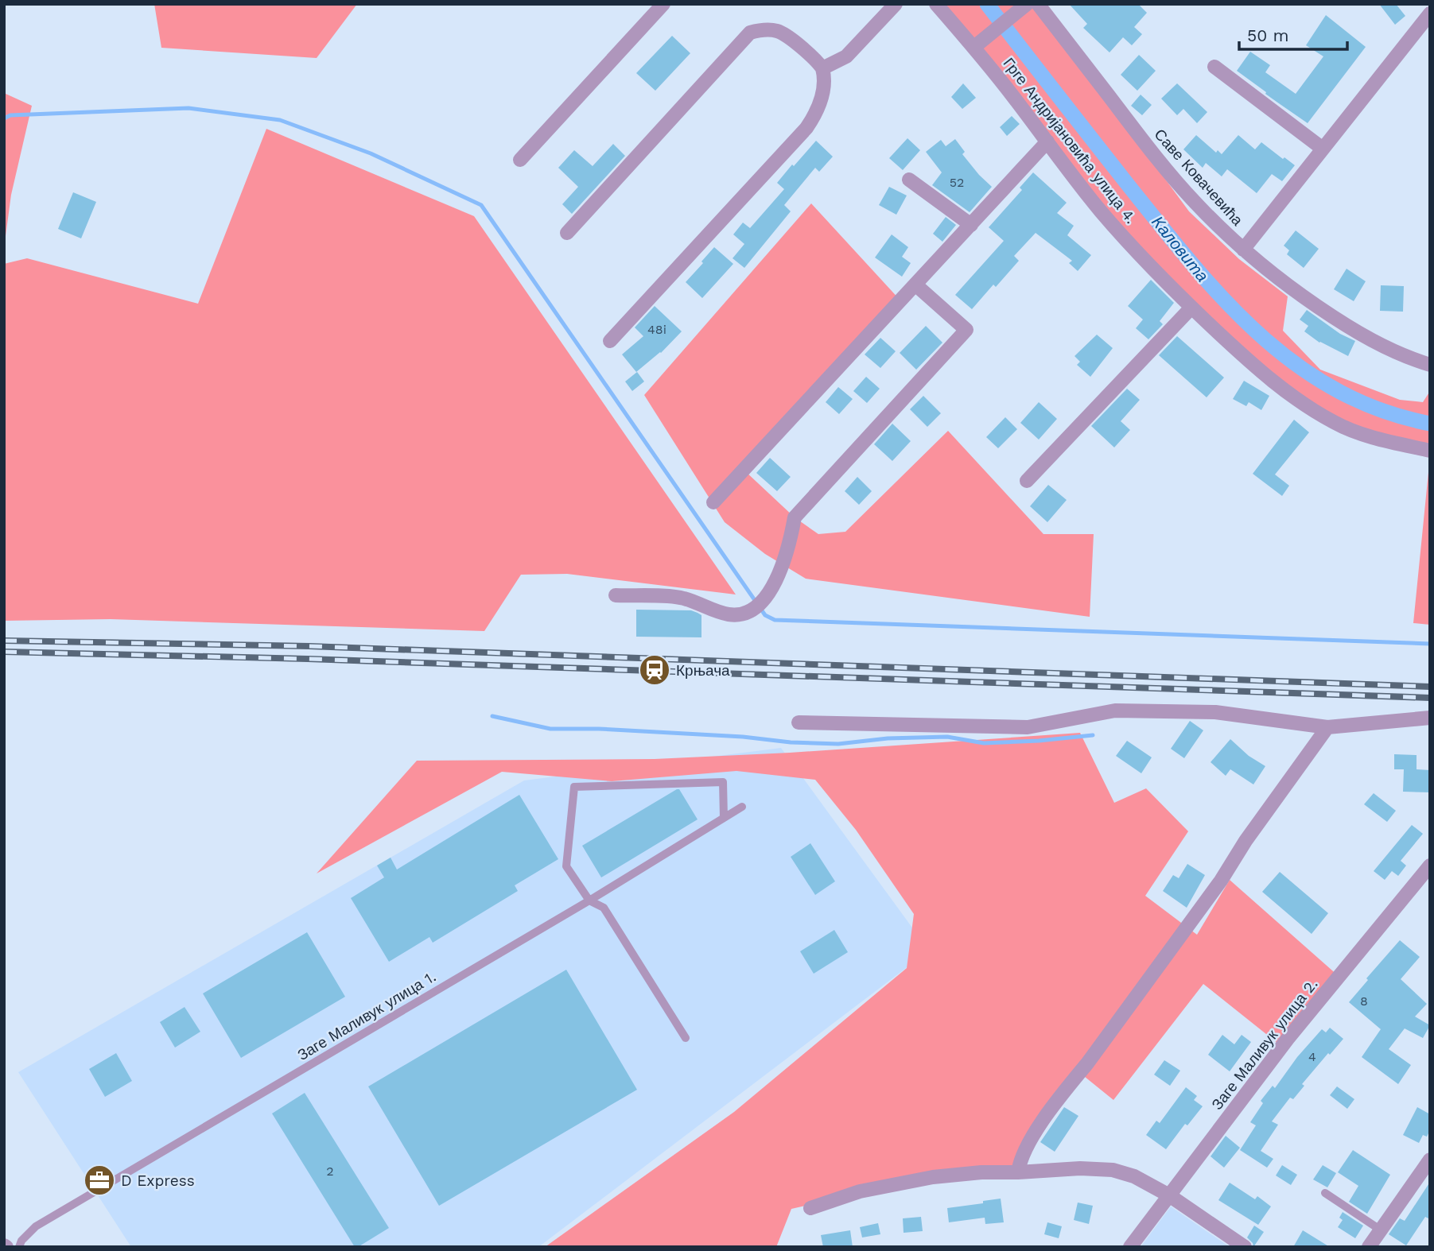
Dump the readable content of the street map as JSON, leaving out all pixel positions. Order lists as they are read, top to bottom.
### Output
{
  "streets": {
    "street": ["Грге Андријановића улица 4.", "Саве Ковачевића", "Заге Маливук улица 2."],
    "lane": ["Заге Маливук улица 1."]
  },
  "water": ["Каловита"],
  "places": {
    "station": ["Крњача"],
    "office": ["D Express"]
  },
  "house_numbers": [
    "52",
    "48i",
    "8",
    "4",
    "2"
  ],
  "scale_bar": "50 m"
}
